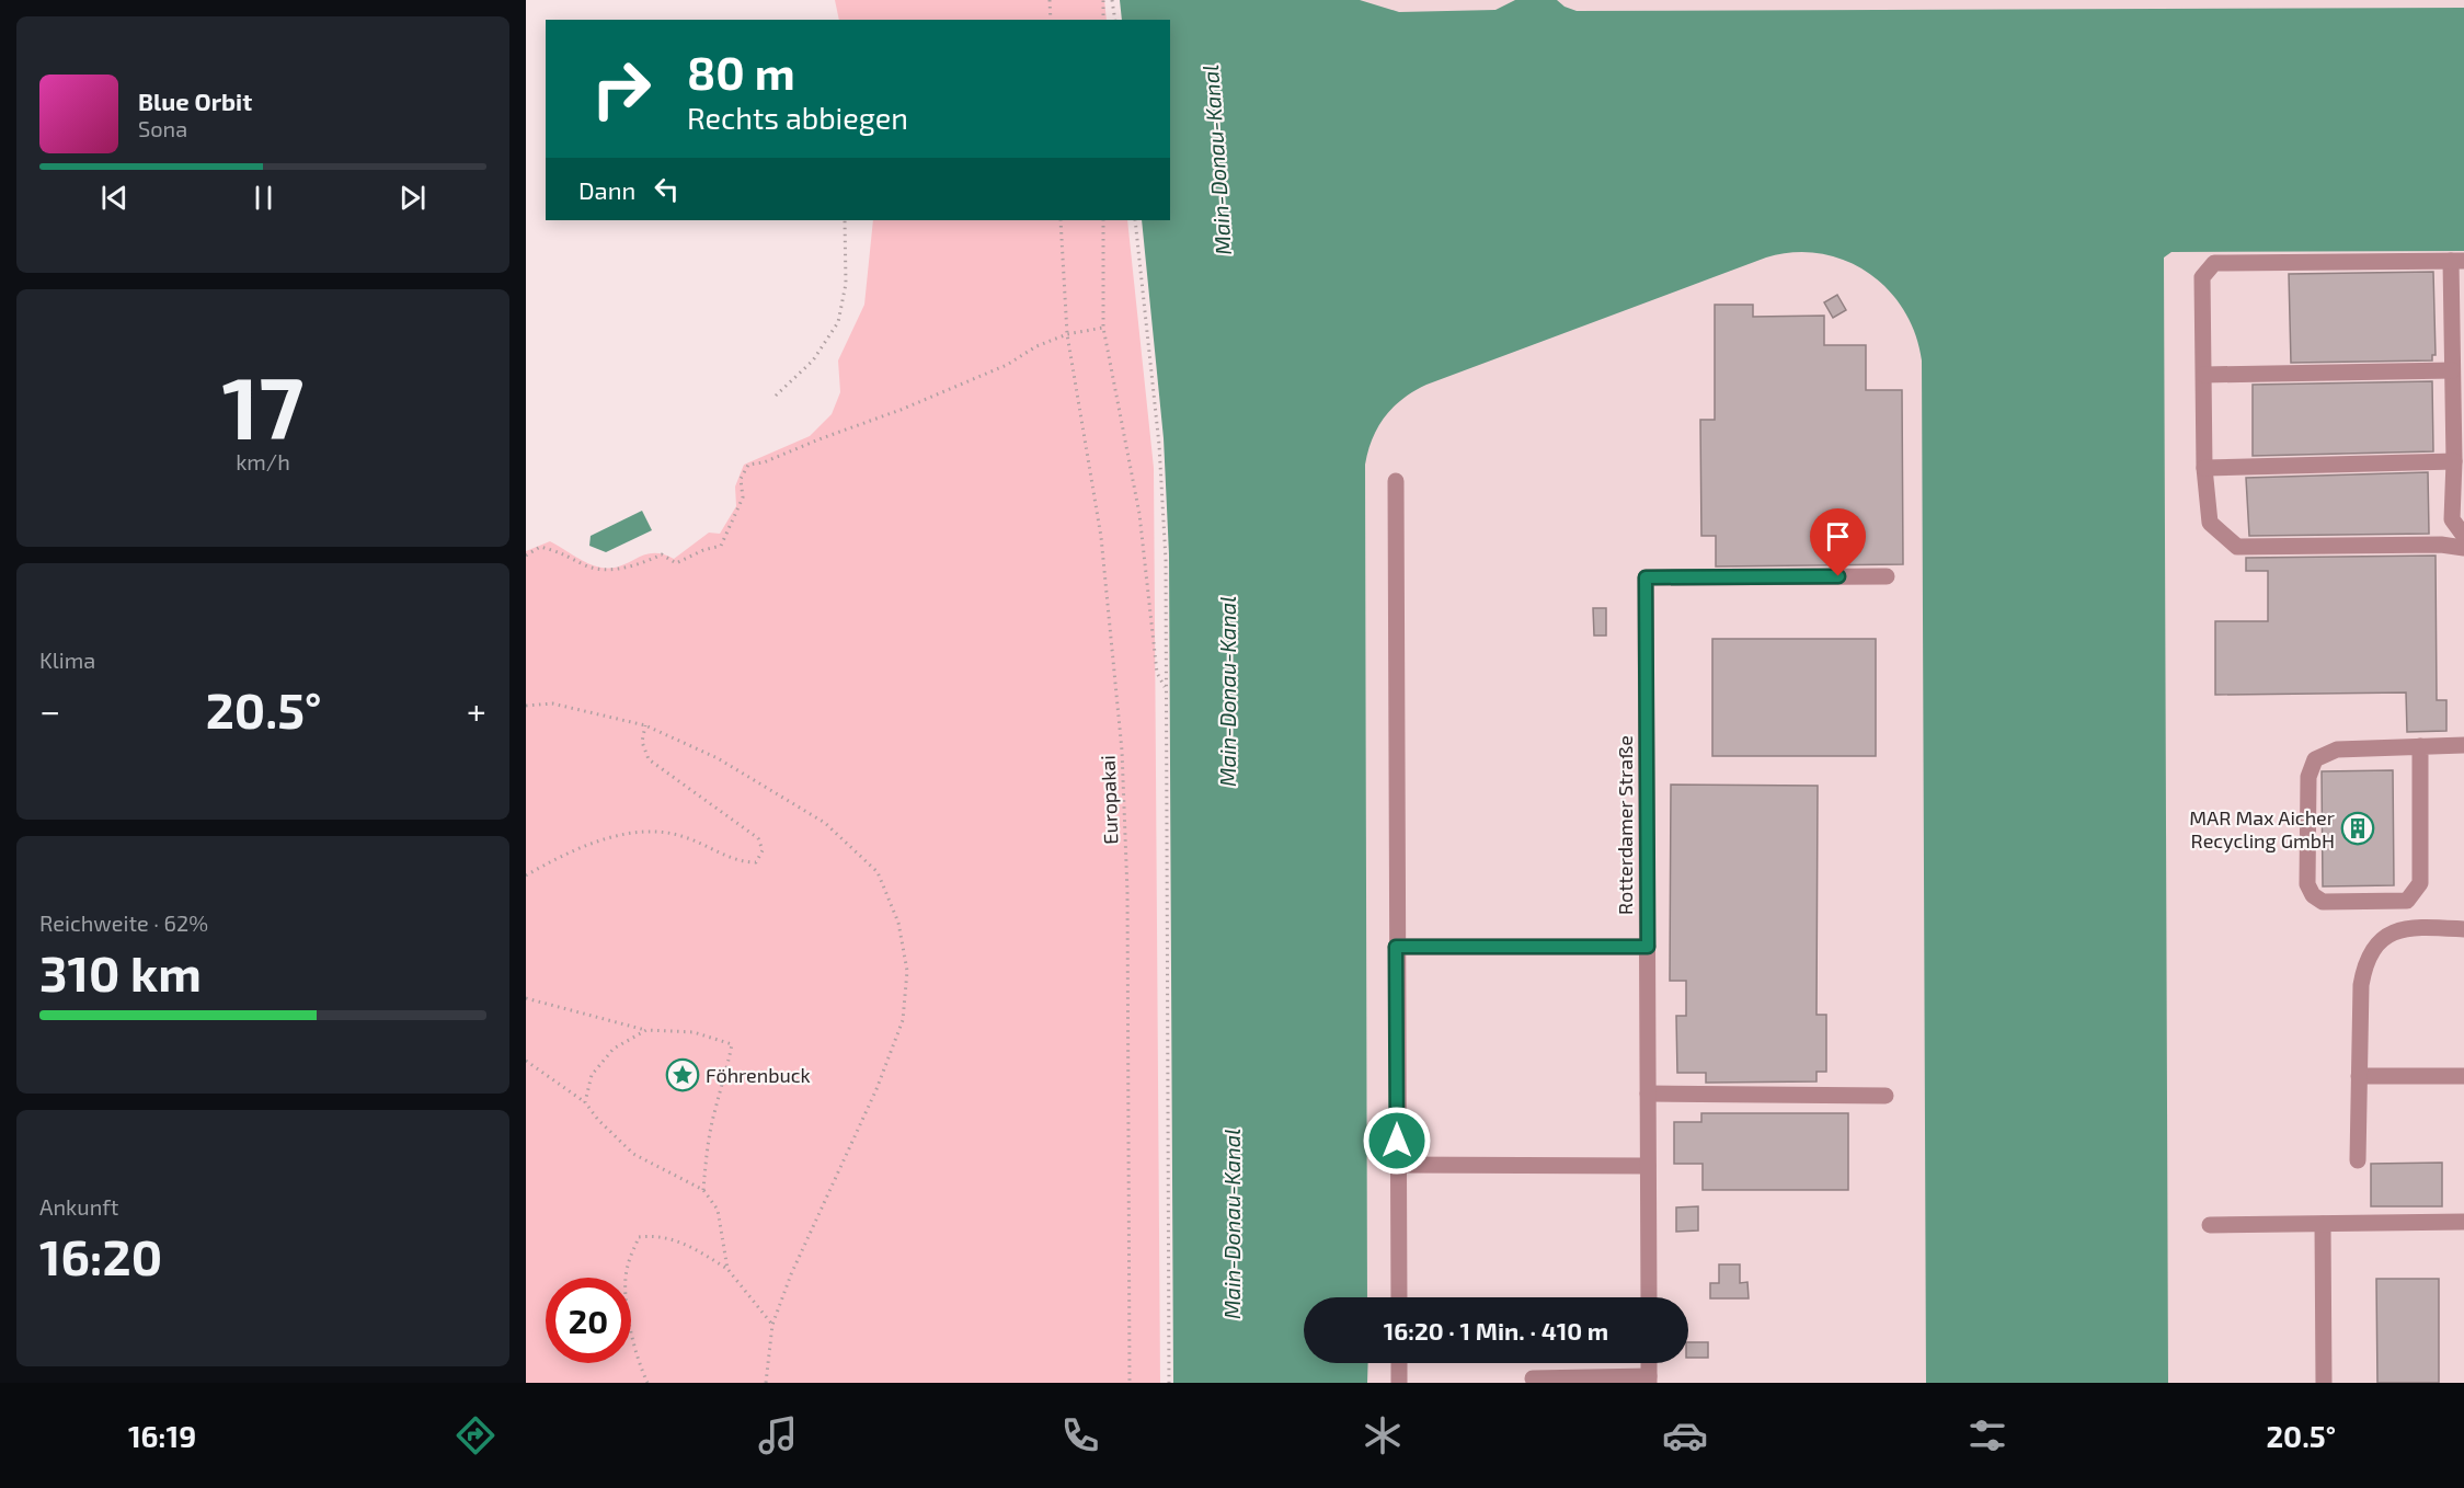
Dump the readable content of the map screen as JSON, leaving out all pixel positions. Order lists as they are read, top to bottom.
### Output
{
  "streets": {
    "street": ["Rotterdamer Straße"],
    "path": ["Europakai"]
  },
  "water": ["Main-Donau-Kanal"],
  "places": {
    "building": ["MAR Max Aicher Recycling GmbH"],
    "place": ["Föhrenbuck"]
  },
  "page": {
    "turn": ["80 m", "Rechts abbiegen"],
    "song": ["Blue Orbit", "Sona"],
    "then": "Dann",
    "tile": [
      ["17", "km/h"],
      "Klima",
      ["Reichweite · 62%", "310 km"],
      ["Ankunft", "16:20"]
    ],
    "heat": ["−", "20.5°", "+"],
    "limit": "20",
    "trip": "16:20 · 1 Min. · 410 m",
    "tabs": ["16:19", "20.5°"]
  }
}
